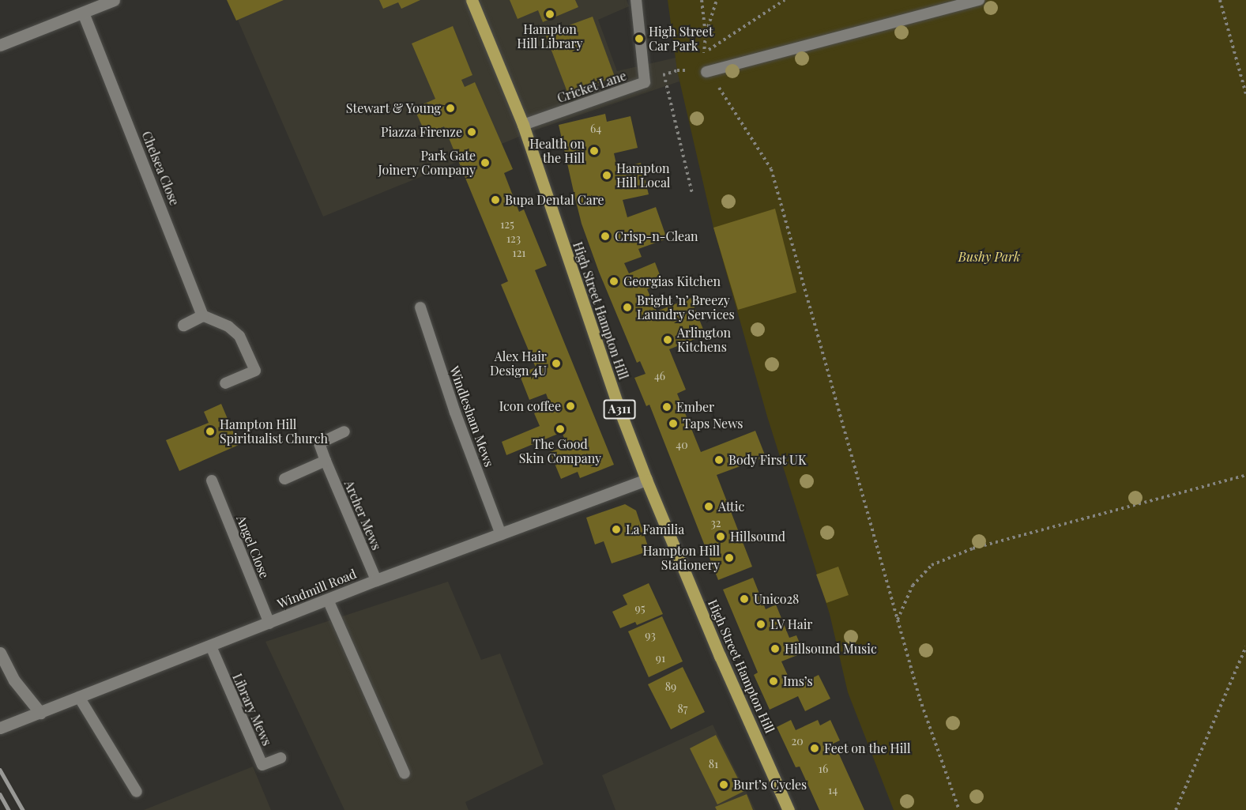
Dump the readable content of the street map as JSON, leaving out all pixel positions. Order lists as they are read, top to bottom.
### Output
{
  "streets": {
    "main road": ["High Street Hampton Hill", "A311"],
    "street": ["Chelsea Close", "Windmill Road"],
    "lane": [
      "Cricket Lane",
      "Windlesham Mews",
      "Archer Mews",
      "Angel Close",
      "Library Mews"
    ]
  },
  "crossings": [
    ["Cricket Lane", "High Street Hampton Hill"],
    ["High Street Hampton Hill", "Windmill Road"],
    ["Windlesham Mews", "Windmill Road"],
    ["Archer Mews", "Windmill Road"],
    ["Angel Close", "Windmill Road"],
    ["Windmill Road", "Library Mews"]
  ],
  "parks": ["Bushy Park"],
  "places": [
    "Hampton Hill Library",
    "High Street Car Park",
    "Stewart & Young",
    "Piazza Firenze",
    "Health on the Hill",
    "Park Gate Joinery Company",
    "Hampton Hill Local",
    "Bupa Dental Care",
    "Crisp-n-Clean",
    "Georgias Kitchen",
    "Bright ’n’ Breezy Laundry Services",
    "Arlington Kitchens",
    "Alex Hair Design 4U",
    "Icon coffee",
    "Ember",
    "Taps News",
    "The Good Skin Company",
    "Hampton Hill Spiritualist Church",
    "Body First UK",
    "Attic",
    "La Familia",
    "Hillsound",
    "Hampton Hill Stationery",
    "Unico28",
    "LV Hair",
    "Hillsound Music",
    "Ims’s",
    "Feet on the Hill",
    "Burt’s Cycles"
  ],
  "house_numbers": [
    "64",
    "125",
    "123",
    "121",
    "46",
    "40",
    "32",
    "95",
    "93",
    "91",
    "89",
    "87",
    "20",
    "81",
    "16",
    "14"
  ]
}
